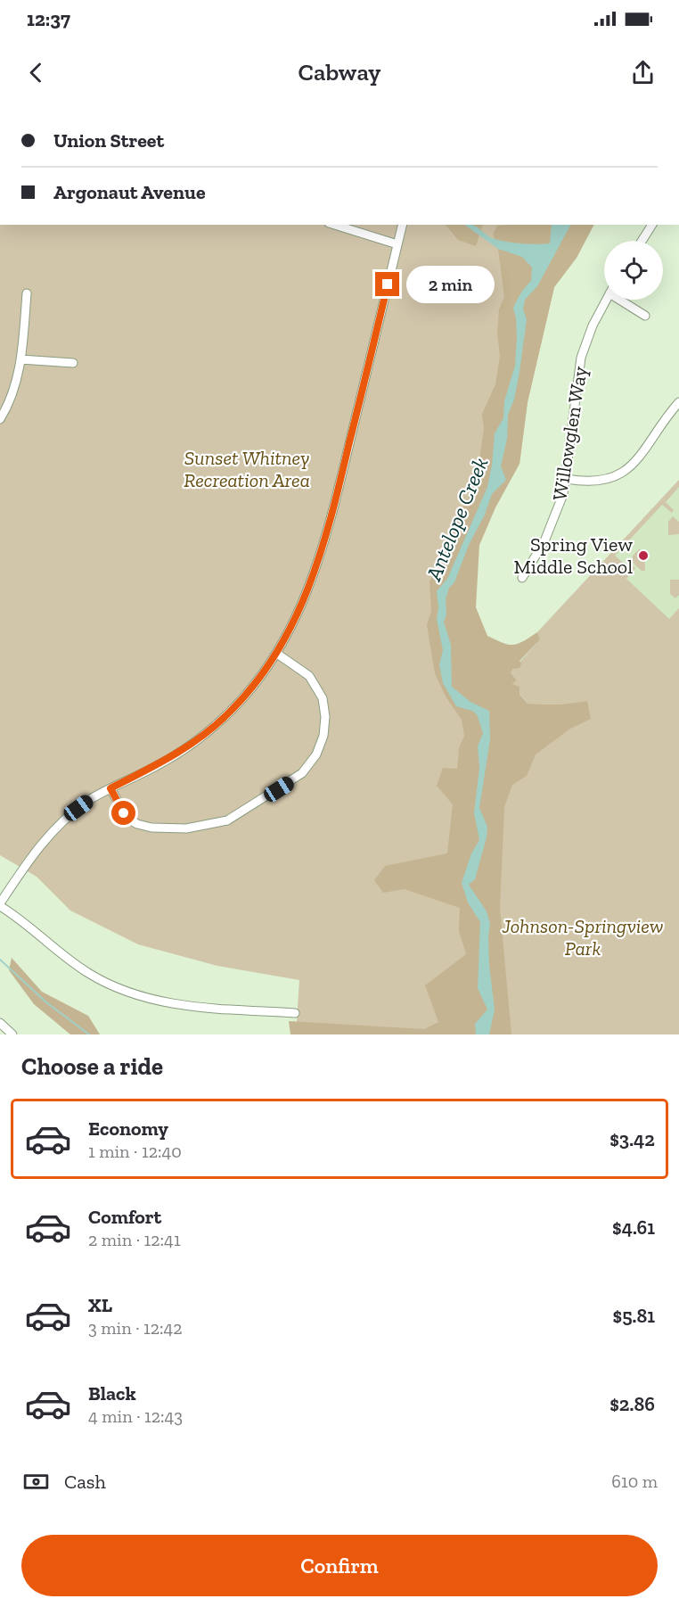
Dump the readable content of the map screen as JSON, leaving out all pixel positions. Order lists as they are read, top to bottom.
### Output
{
  "streets": {
    "street": ["Willowglen Way"]
  },
  "water": ["Antelope Creek"],
  "parks": ["Sunset Whitney Recreation Area", "Johnson-Springview Park"],
  "places": ["Spring View Middle School"],
  "page": {
    "status": "12:37",
    "header": "Cabway",
    "banner": ["Union Street", "Argonaut Avenue"],
    "bubble": "2 min",
    "heading": "Choose a ride",
    "list": [
      {
        "name": "Economy",
        "note": "1 min · 12:40",
        "value": "$3.42"
      },
      {
        "name": "Comfort",
        "note": "2 min · 12:41",
        "value": "$4.61"
      },
      {
        "name": "XL",
        "note": "3 min · 12:42",
        "value": "$5.81"
      },
      {
        "name": "Black",
        "note": "4 min · 12:43",
        "value": "$2.86"
      }
    ],
    "pay": ["Cash", "610 m"],
    "buttons": "Confirm"
  }
}
